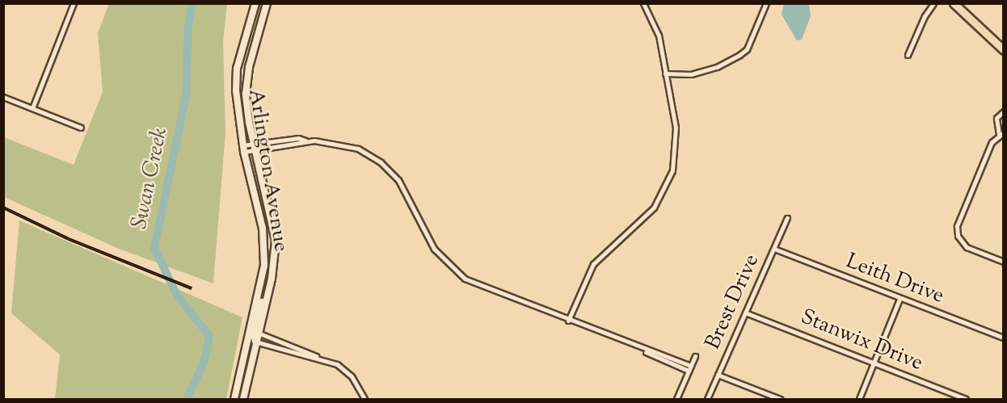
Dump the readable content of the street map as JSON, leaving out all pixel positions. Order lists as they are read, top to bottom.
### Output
{
  "streets": {
    "street": [
      "Arlington Avenue",
      "Leith Drive",
      "Brest Drive",
      "Stanwix Drive"
    ]
  },
  "crossings": [
    ["Leith Drive", "Brest Drive"],
    ["Brest Drive", "Stanwix Drive"]
  ],
  "water": ["Swan Creek"]
}
